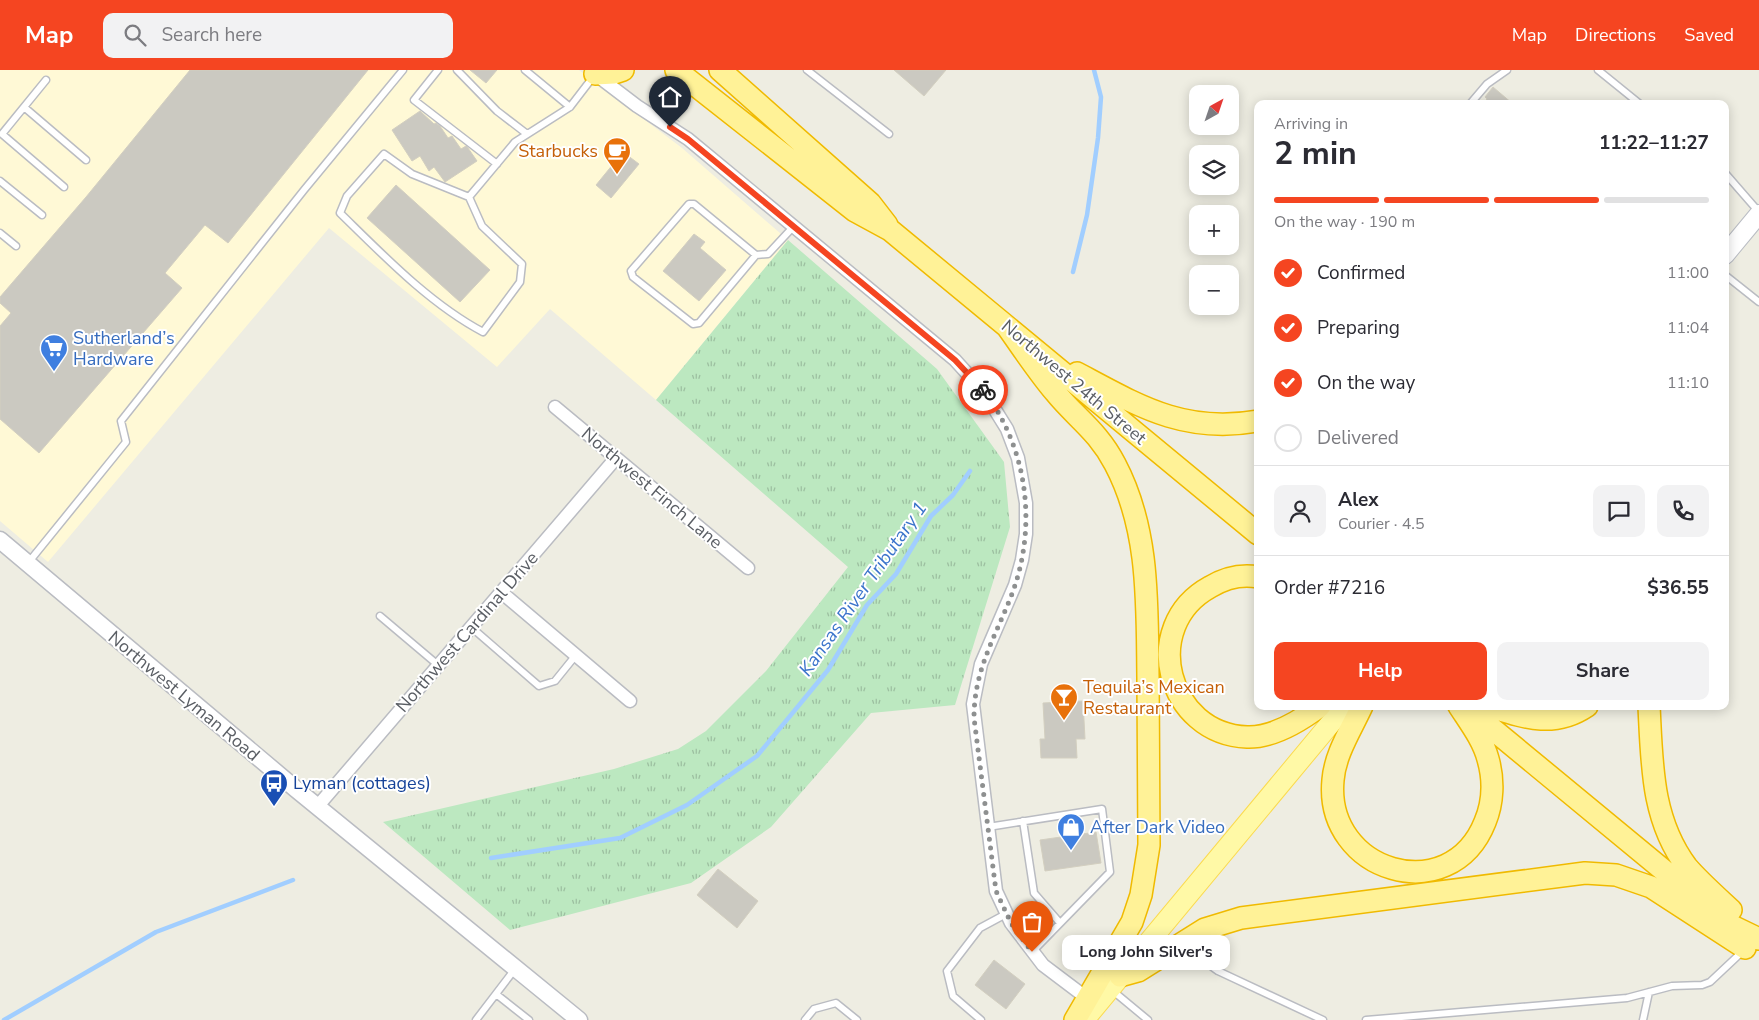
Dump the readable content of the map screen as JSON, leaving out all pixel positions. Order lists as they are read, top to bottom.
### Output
{
  "streets": {
    "highway": ["Northwest 24th Street"],
    "street": ["Northwest Finch Lane", "Northwest Cardinal Drive", "Northwest Lyman Road"]
  },
  "crossings": [
    ["Northwest Finch Lane", "Northwest Cardinal Drive"],
    ["Northwest Cardinal Drive", "Northwest Lyman Road"]
  ],
  "water": ["Kansas River Tributary 1"],
  "places": {
    "cafe": ["Starbucks"],
    "supermarket": ["Sutherland’s Hardware"],
    "bar": ["Tequila’s Mexican Restaurant"],
    "bus stop": ["Lyman (cottages)"],
    "shop": ["After Dark Video"],
    "other": ["Long John Silver's"]
  },
  "north": "top right",
  "page": {
    "header": "Map",
    "search": "Search here",
    "nav": ["Map", "Directions", "Saved"],
    "map_buttons": ["+", "−"],
    "heading": ["2 min", "Arriving in", "11:22–11:27"],
    "panel": [
      "Alex",
      "Courier · 4.5",
      "Order #7216",
      "$36.55"
    ],
    "bar": "On the way · 190 m",
    "list": [
      ["Confirmed", "11:00"],
      ["Preparing", "11:04"],
      ["On the way", "11:10"],
      "Delivered"
    ],
    "buttons": ["Help", "Share"],
    "bubble": "Long John Silver's"
  }
}
